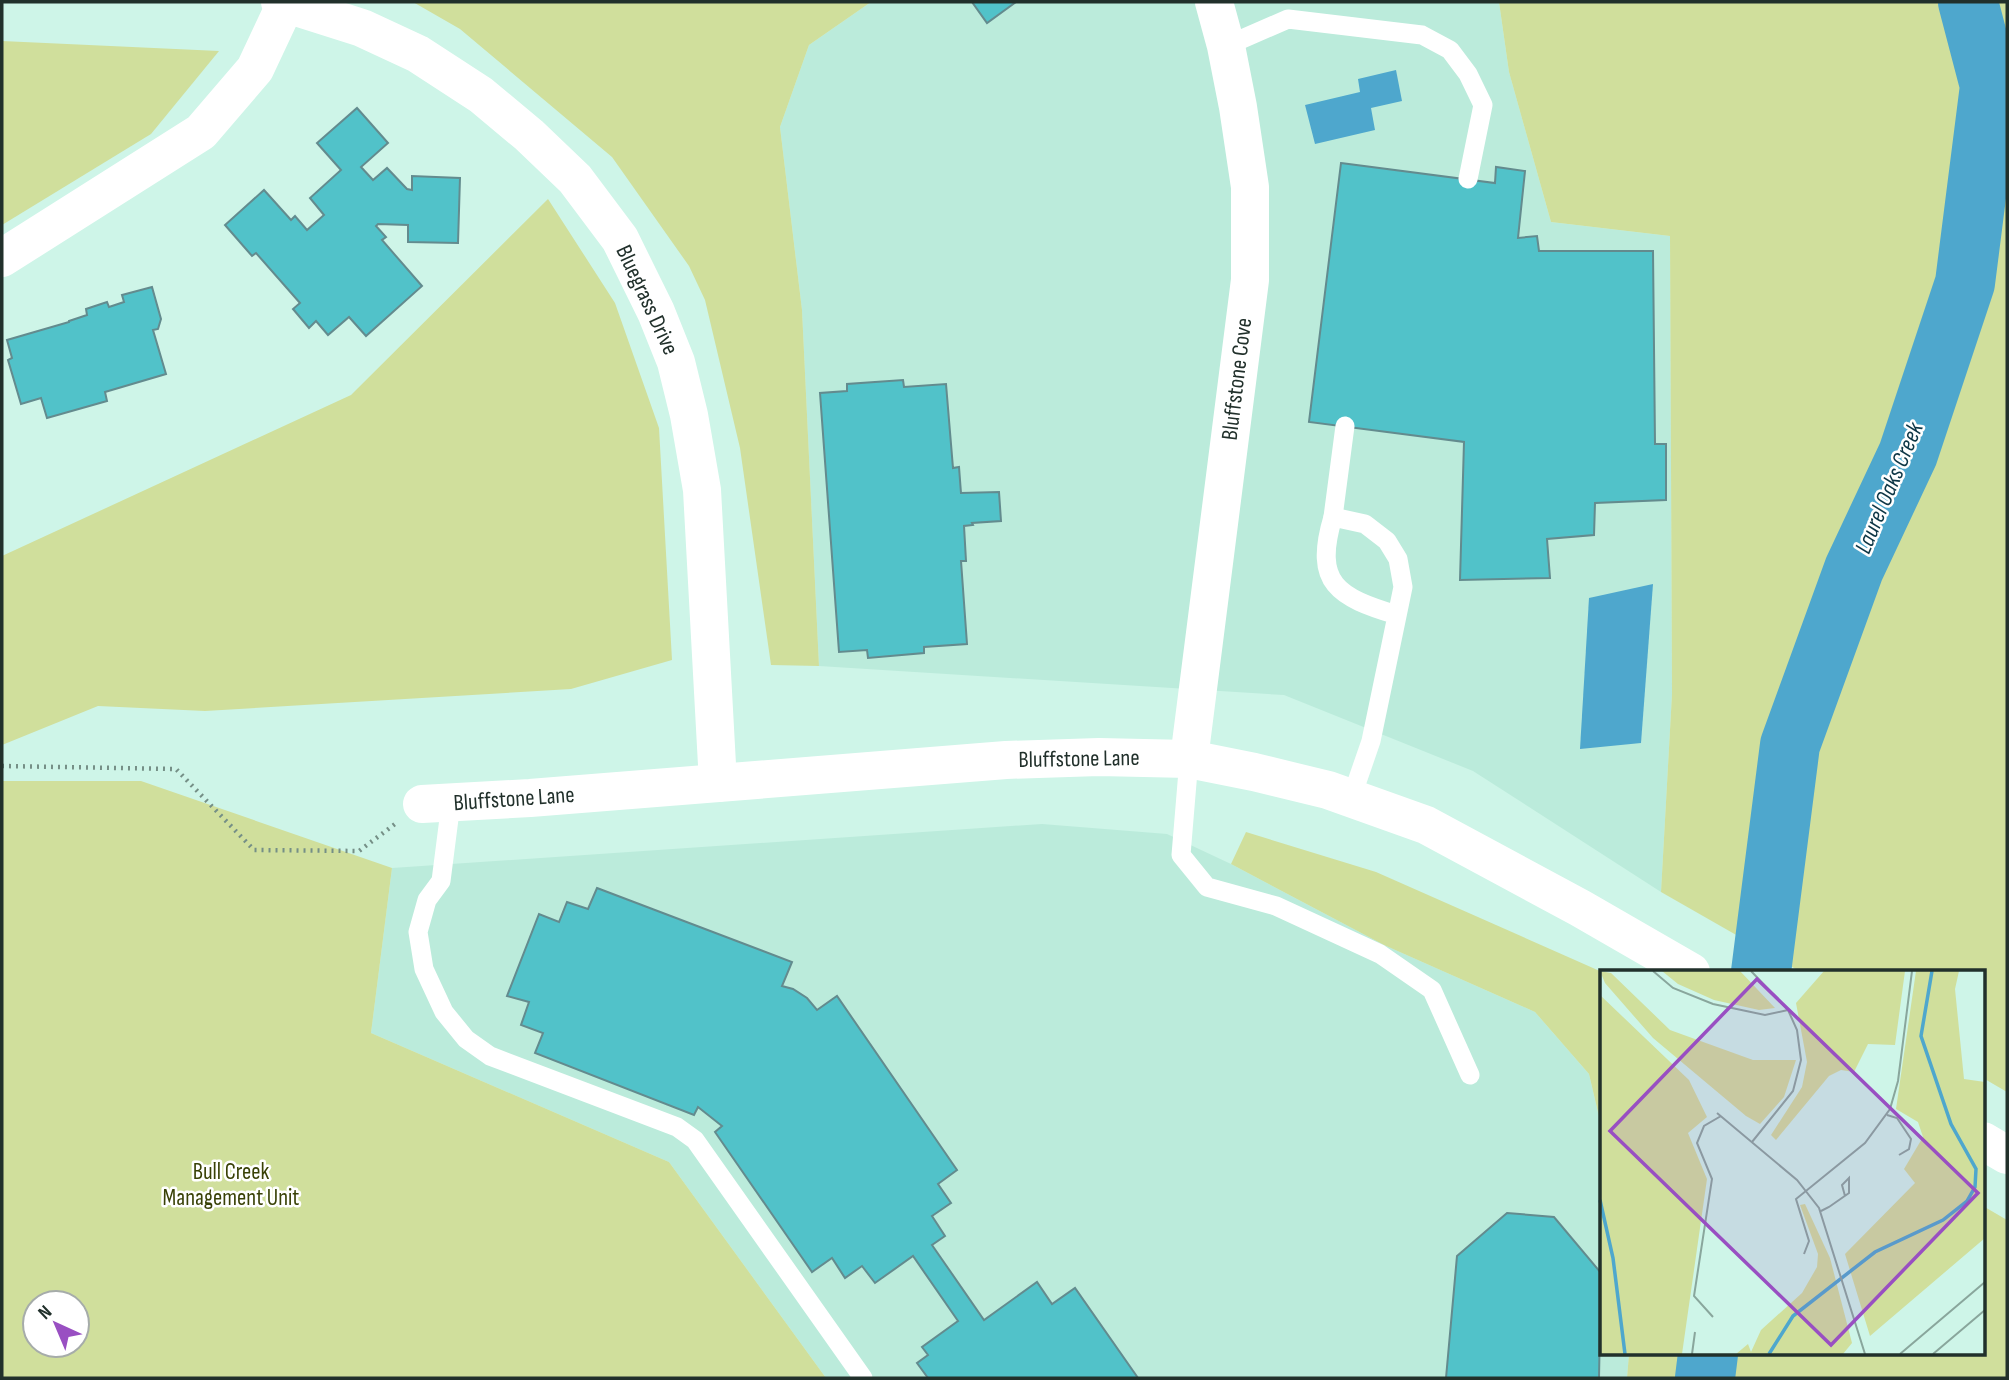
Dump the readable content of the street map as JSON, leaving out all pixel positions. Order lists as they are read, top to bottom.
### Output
{
  "streets": {
    "street": ["Bluegrass Drive", "Bluffstone Cove", "Bluffstone Lane"]
  },
  "crossings": [
    ["Bluegrass Drive", "Bluffstone Lane"],
    ["Bluffstone Cove", "Bluffstone Lane"]
  ],
  "water": ["Laurel Oaks Creek"],
  "parks": ["Bull Creek Management Unit"],
  "north": "top left"
}
